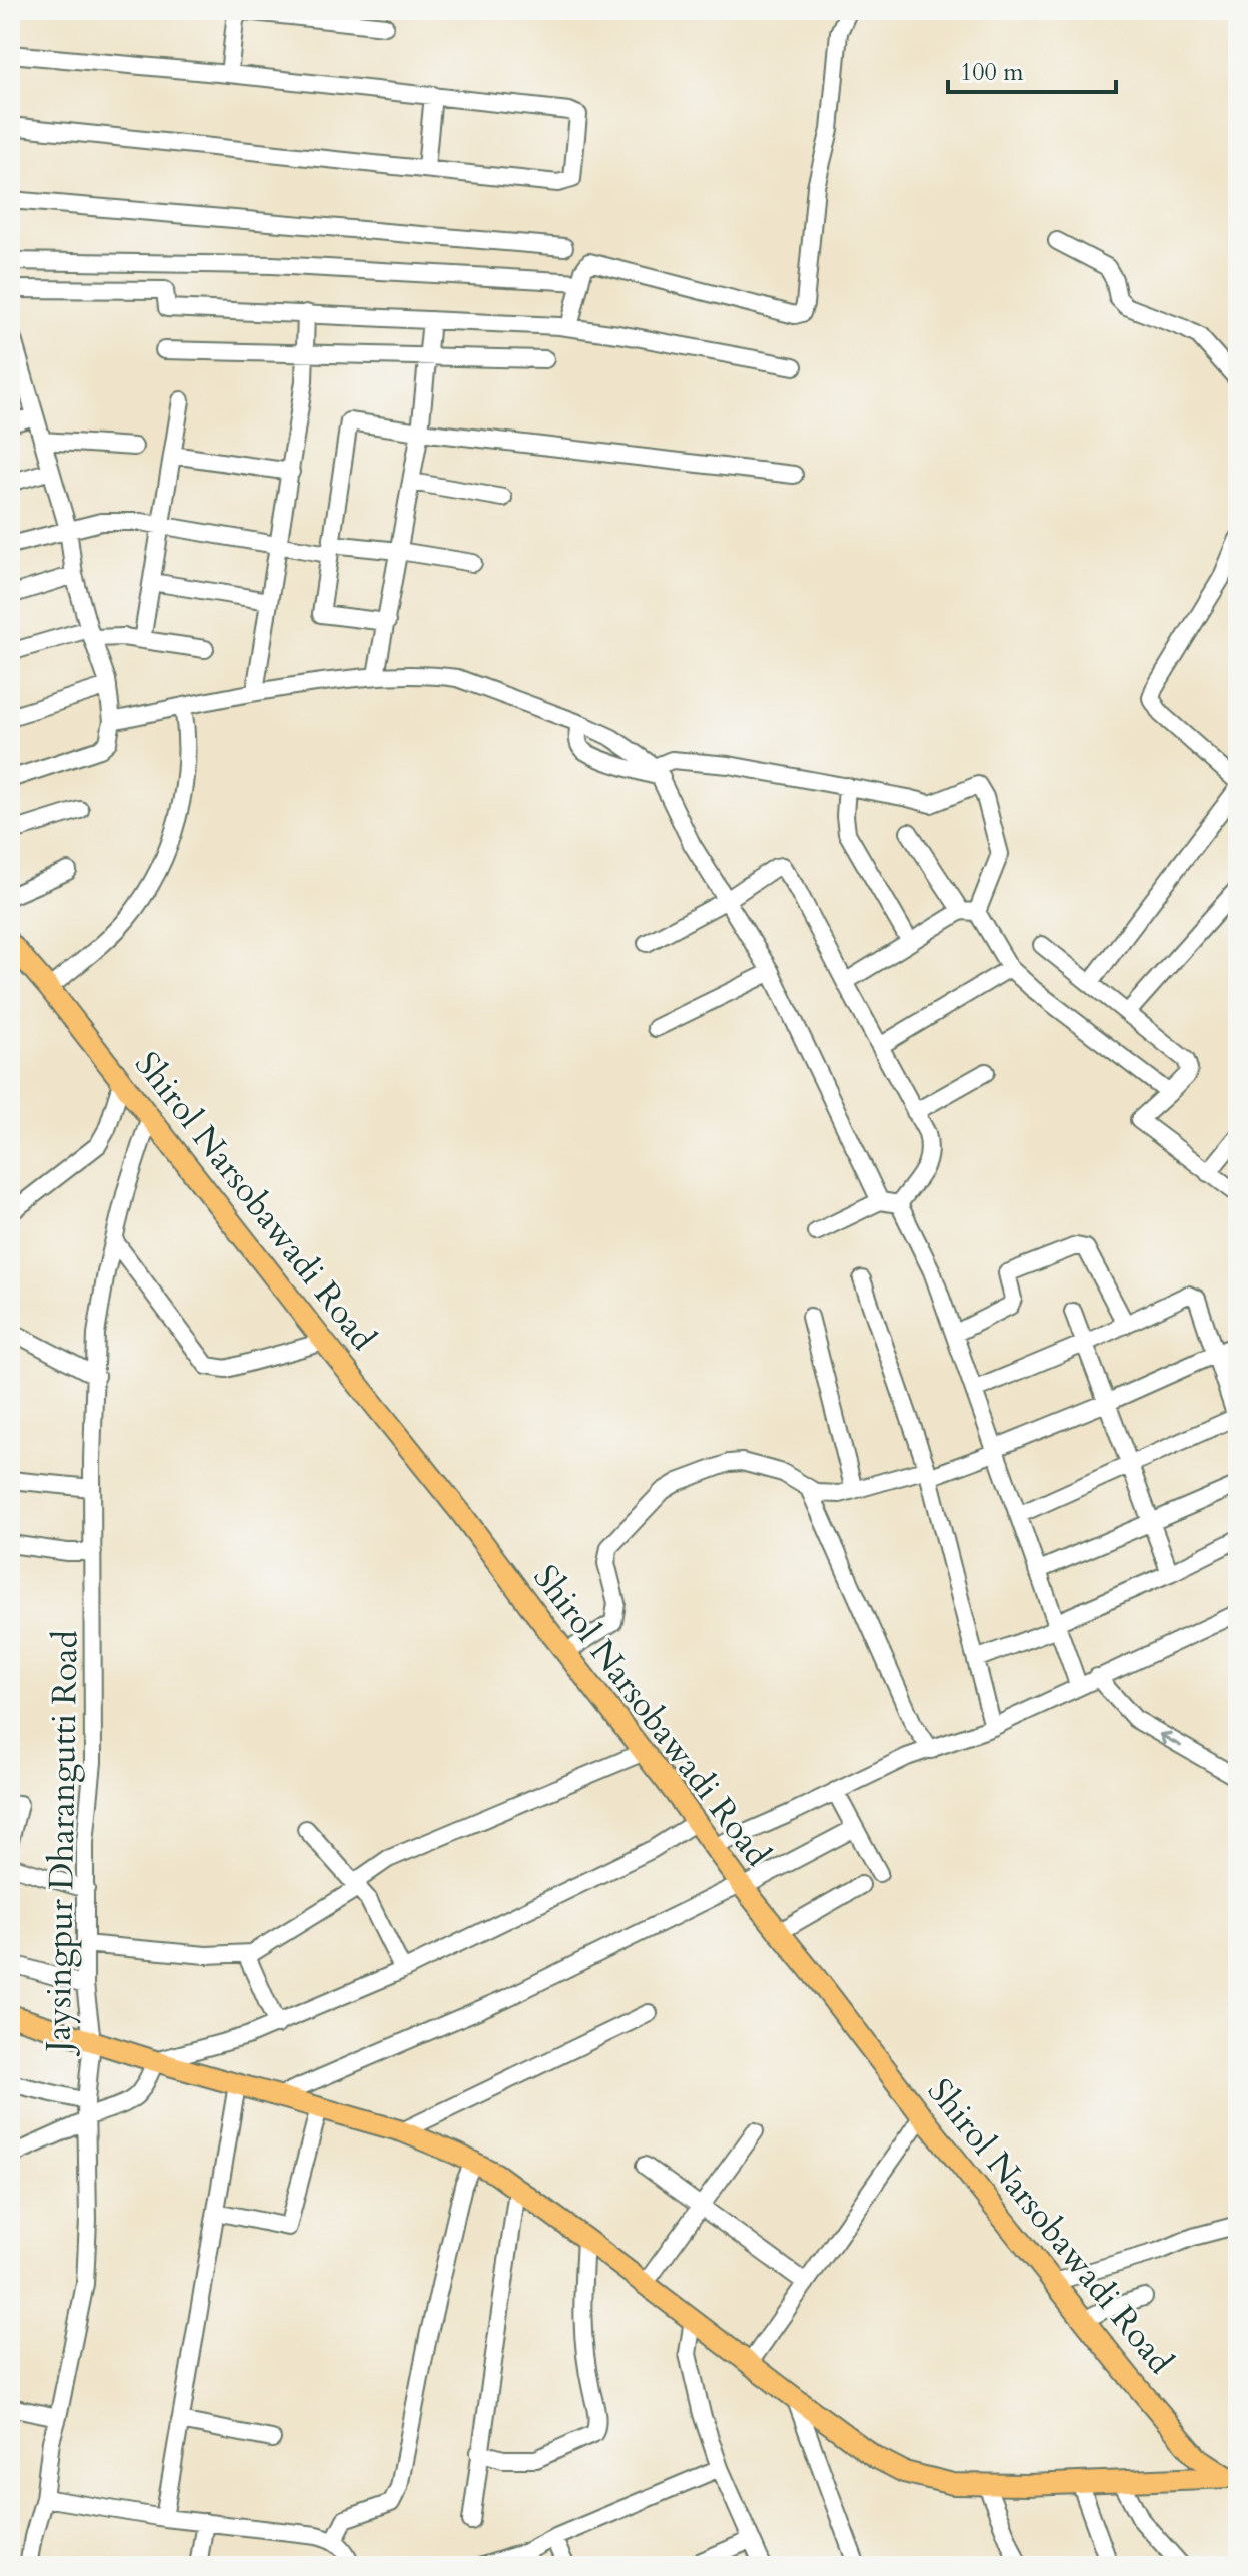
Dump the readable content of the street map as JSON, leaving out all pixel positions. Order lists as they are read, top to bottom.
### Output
{
  "streets": {
    "main road": ["Shirol Narsobawadi Road"],
    "street": ["Jaysingpur Dharangutti Road"]
  },
  "crossings": [
    ["Shirol Narsobawadi Road", "Jaysingpur Dharangutti Road"]
  ],
  "scale_bar": "100 m"
}
